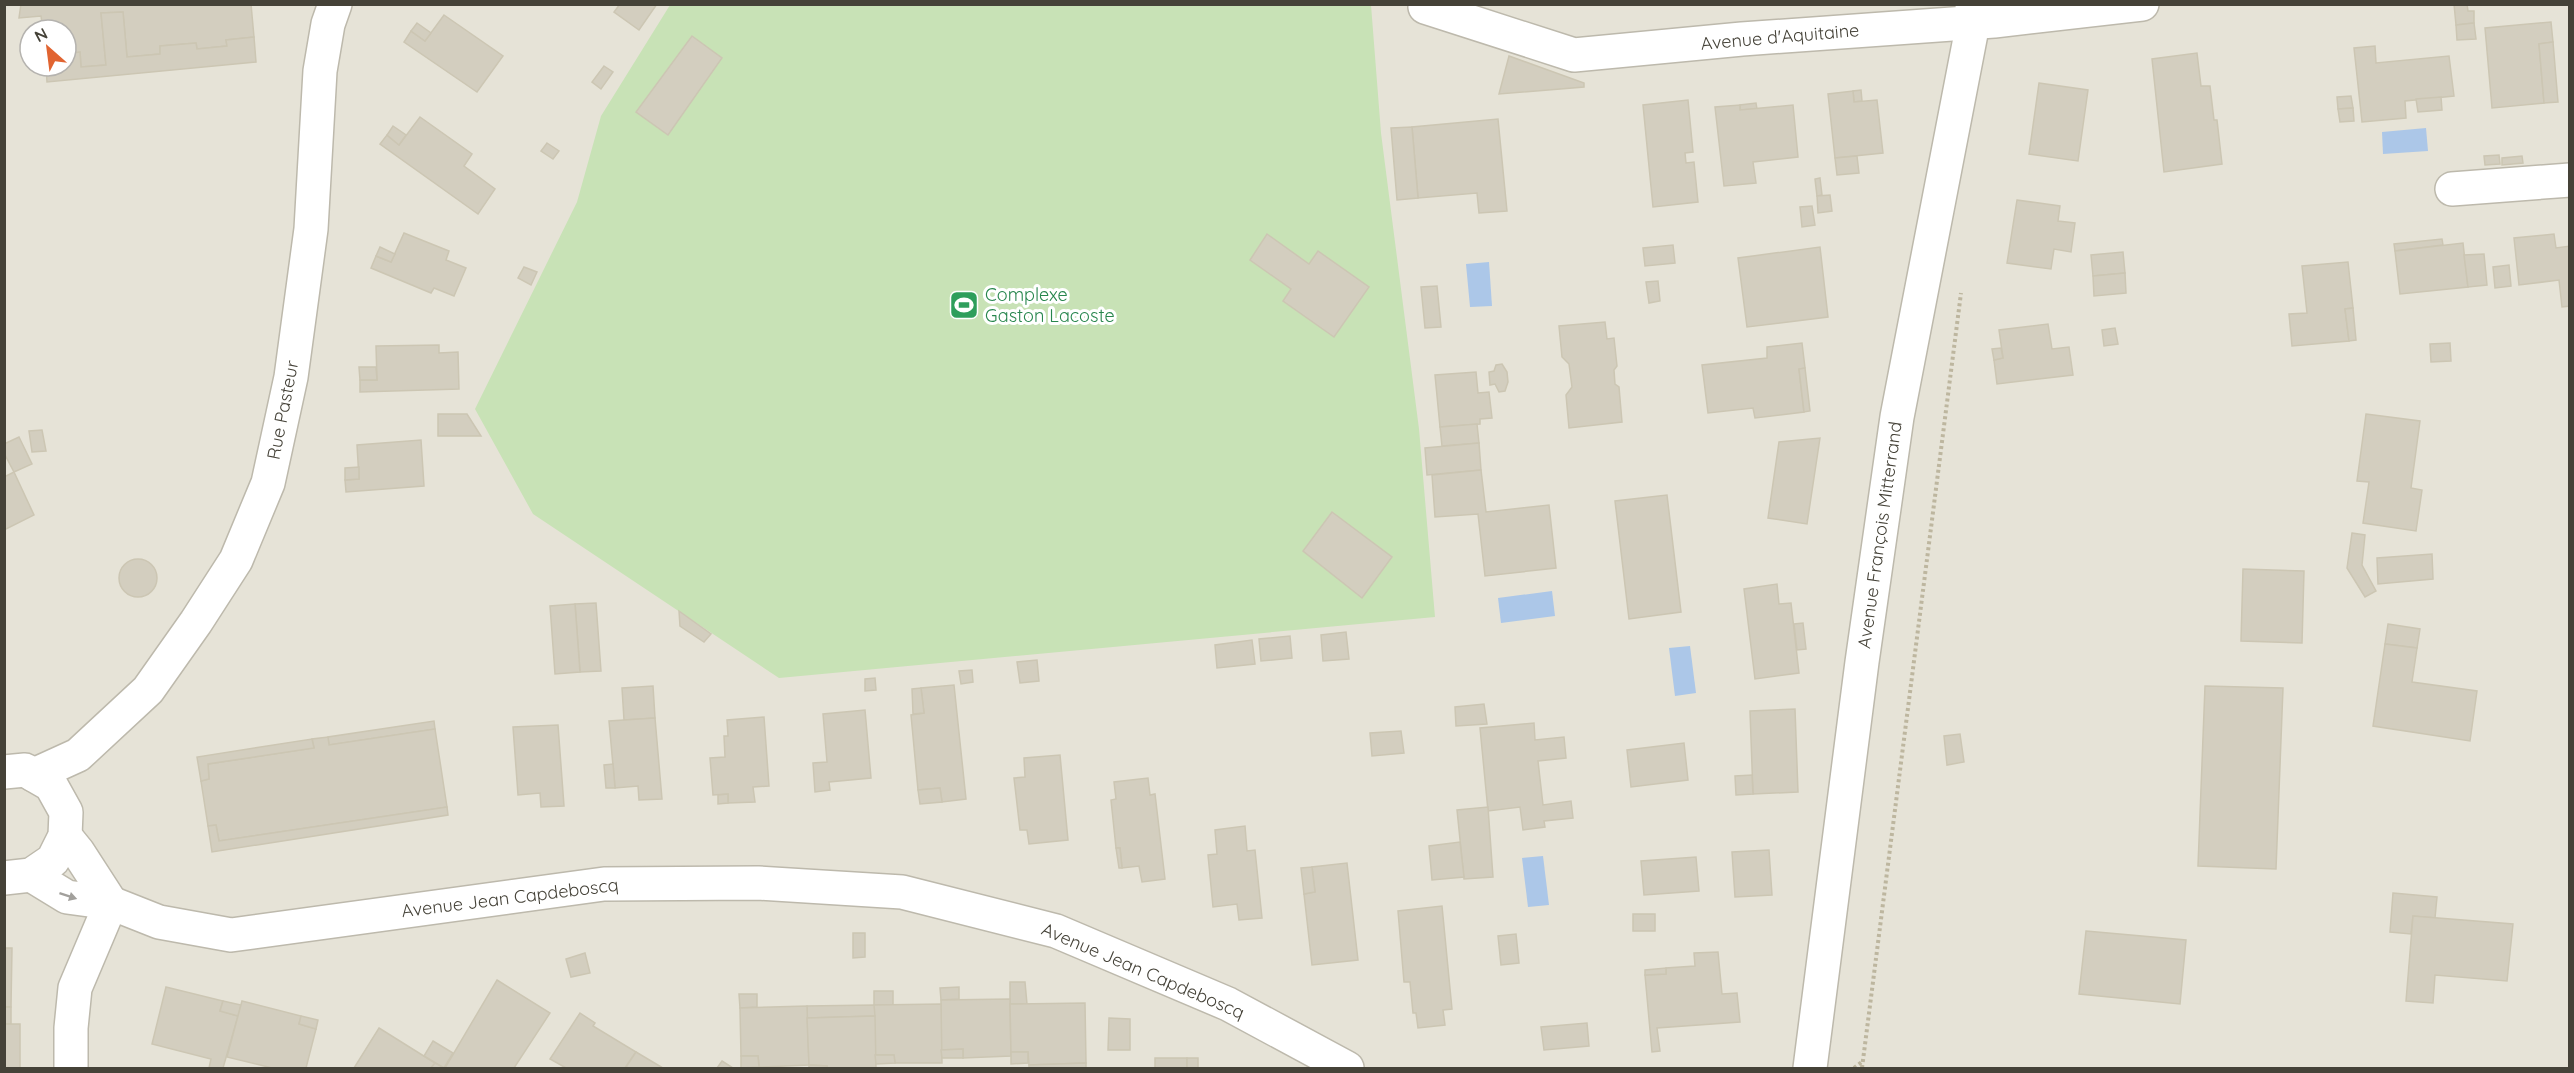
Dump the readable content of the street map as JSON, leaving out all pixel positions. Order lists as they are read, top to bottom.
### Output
{
  "streets": {
    "street": [
      "Avenue d'Aquitaine",
      "Rue Pasteur",
      "Avenue François Mitterrand",
      "Avenue Jean Capdeboscq"
    ]
  },
  "crossings": [
    ["Avenue d'Aquitaine", "Avenue François Mitterrand"]
  ],
  "places": {
    "sports": ["Complexe Gaston Lacoste"]
  },
  "north": "top left"
}
